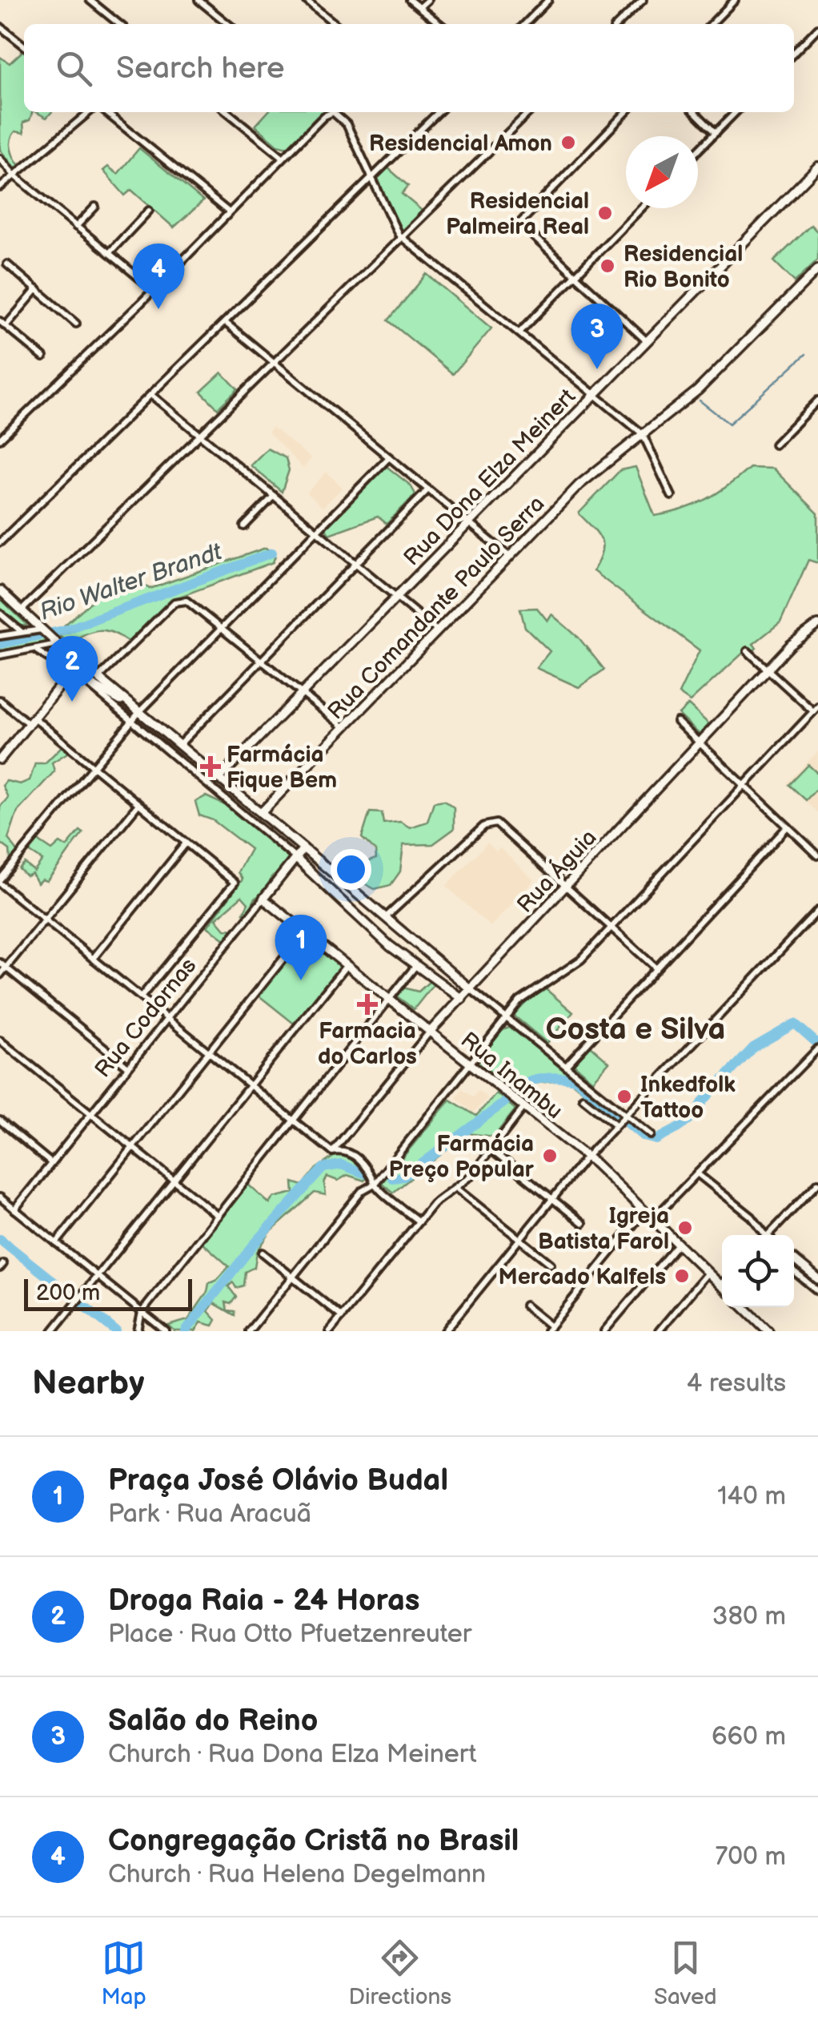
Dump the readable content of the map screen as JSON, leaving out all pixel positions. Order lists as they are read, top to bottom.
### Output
{
  "streets": {
    "street": [
      "Rua Dona Elza Meinert",
      "Rua Comandante Paulo Serra",
      "Rua Águia",
      "Rua Codornas",
      "Rua Inambu"
    ]
  },
  "crossings": [
    ["Rua Águia", "Rua Inambu"],
    ["Rua Codornas", "Rua Inambu"]
  ],
  "districts": ["Costa e Silva"],
  "water": ["Rio Walter Brandt"],
  "places": {
    "other": [
      "Residencial Amon",
      "Residencial Palmeira Real",
      "Residencial Rio Bonito",
      "Inkedfolk Tattoo",
      "Farmácia Preço Popular",
      "Igreja Batista Farol",
      "Mercado Kalfels"
    ],
    "health": ["Farmácia Fique Bem", "Farmacia do Carlos"]
  },
  "scale_bar": "200 m",
  "north": "bottom left",
  "page": {
    "search": "Search here",
    "pins": [
      "4",
      "3",
      "2",
      "1"
    ],
    "scale": "200 m",
    "heading": ["Nearby", "4 results"],
    "list": [
      {
        "mark": "1",
        "name": "Praça José Olávio Budal",
        "note": "Park · Rua Aracuã",
        "value": "140 m"
      },
      {
        "mark": "2",
        "name": "Droga Raia - 24 Horas",
        "note": "Place · Rua Otto Pfuetzenreuter",
        "value": "380 m"
      },
      {
        "mark": "3",
        "name": "Salão do Reino",
        "note": "Church · Rua Dona Elza Meinert",
        "value": "660 m"
      },
      {
        "mark": "4",
        "name": "Congregação Cristã no Brasil",
        "note": "Church · Rua Helena Degelmann",
        "value": "700 m"
      }
    ],
    "nav": ["Map", "Directions", "Saved"]
  }
}
